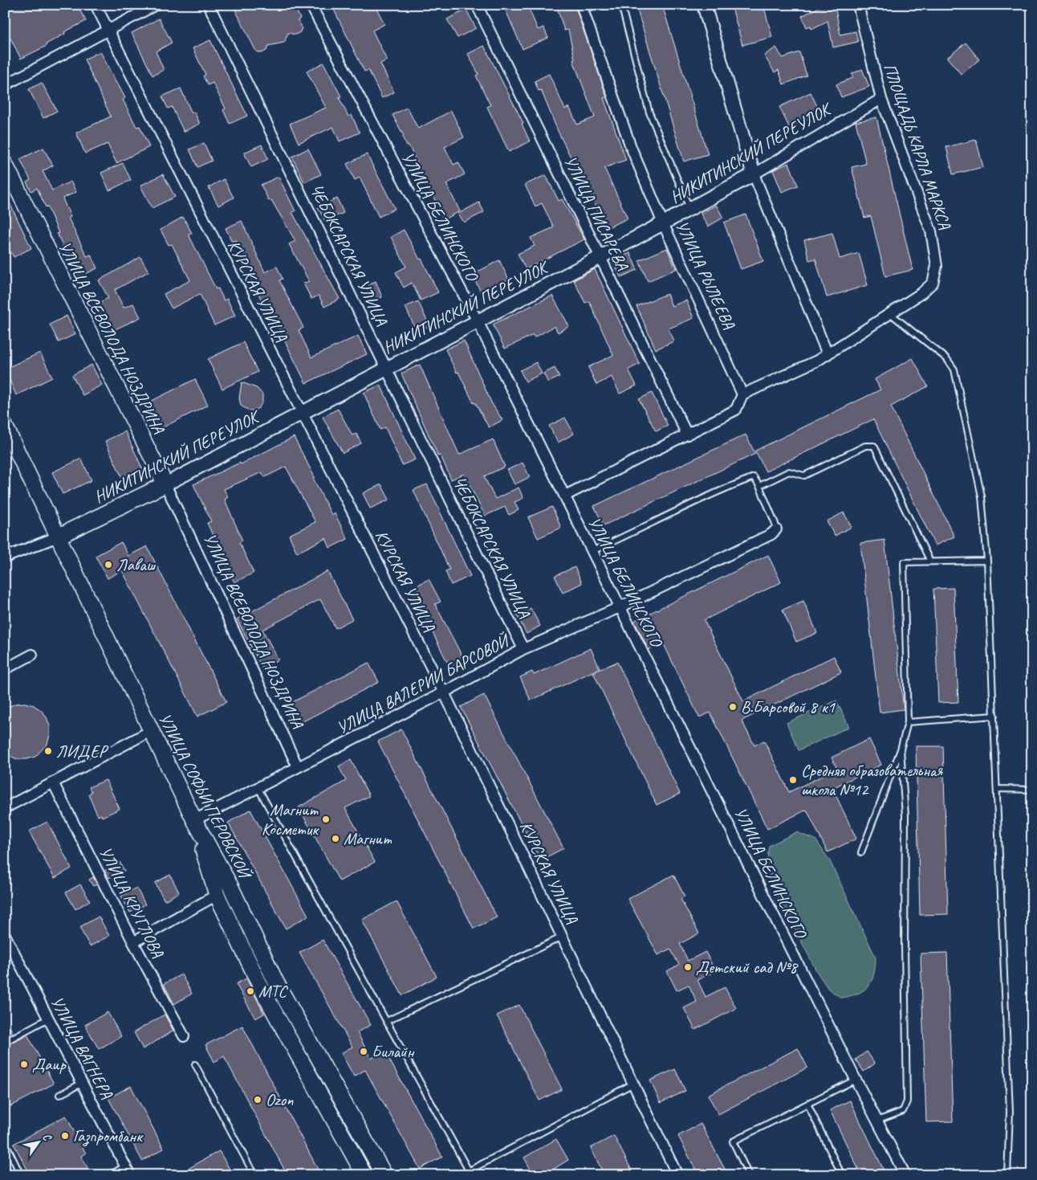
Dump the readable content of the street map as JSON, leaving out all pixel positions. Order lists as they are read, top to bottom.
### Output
{
  "streets": {
    "main road": ["НИКИТИНСКИЙ ПЕРЕУЛОК", "УЛИЦА ВСЕВОЛОДА НОЗДРИНА", "УЛИЦА СОФЬИ ПЕРОВСКОЙ"],
    "street": [
      "ПЛОЩАДЬ КАРЛА МАРКСА",
      "УЛИЦА ПИСАРЕВА",
      "УЛИЦА БЕЛИНСКОГО",
      "ЧЕБОКСАРСКАЯ УЛИЦА",
      "УЛИЦА РЫЛЕЕВА",
      "КУРСКАЯ УЛИЦА",
      "УЛИЦА ВАЛЕРИИ БАРСОВОЙ",
      "УЛИЦА КРУГЛОВА",
      "УЛИЦА ВАГНЕРА"
    ]
  },
  "crossings": [
    ["ПЛОЩАДЬ КАРЛА МАРКСА", "НИКИТИНСКИЙ ПЕРЕУЛОК"],
    ["НИКИТИНСКИЙ ПЕРЕУЛОК", "УЛИЦА ПИСАРЕВА"],
    ["НИКИТИНСКИЙ ПЕРЕУЛОК", "УЛИЦА БЕЛИНСКОГО"],
    ["НИКИТИНСКИЙ ПЕРЕУЛОК", "ЧЕБОКСАРСКАЯ УЛИЦА"],
    ["НИКИТИНСКИЙ ПЕРЕУЛОК", "УЛИЦА РЫЛЕЕВА"],
    ["НИКИТИНСКИЙ ПЕРЕУЛОК", "КУРСКАЯ УЛИЦА"],
    ["НИКИТИНСКИЙ ПЕРЕУЛОК", "УЛИЦА ВСЕВОЛОДА НОЗДРИНА"],
    ["НИКИТИНСКИЙ ПЕРЕУЛОК", "УЛИЦА СОФЬИ ПЕРОВСКОЙ"],
    ["УЛИЦА БЕЛИНСКОГО", "УЛИЦА ВАЛЕРИИ БАРСОВОЙ"],
    ["ЧЕБОКСАРСКАЯ УЛИЦА", "УЛИЦА ВАЛЕРИИ БАРСОВОЙ"],
    ["КУРСКАЯ УЛИЦА", "УЛИЦА ВАЛЕРИИ БАРСОВОЙ"],
    ["УЛИЦА ВСЕВОЛОДА НОЗДРИНА", "УЛИЦА ВАЛЕРИИ БАРСОВОЙ"],
    ["УЛИЦА ВАЛЕРИИ БАРСОВОЙ", "УЛИЦА СОФЬИ ПЕРОВСКОЙ"]
  ],
  "places": [
    "Лаваш",
    "В.Барсовой 8 к1",
    "ЛИДЕР",
    "Средняя образовательная школа №12",
    "Магнит Косметик",
    "Магнит",
    "Детский сад №8",
    "МТС",
    "Билайн",
    "Даир",
    "Ozon",
    "Газпромбанк"
  ],
  "north": "top right"
}
